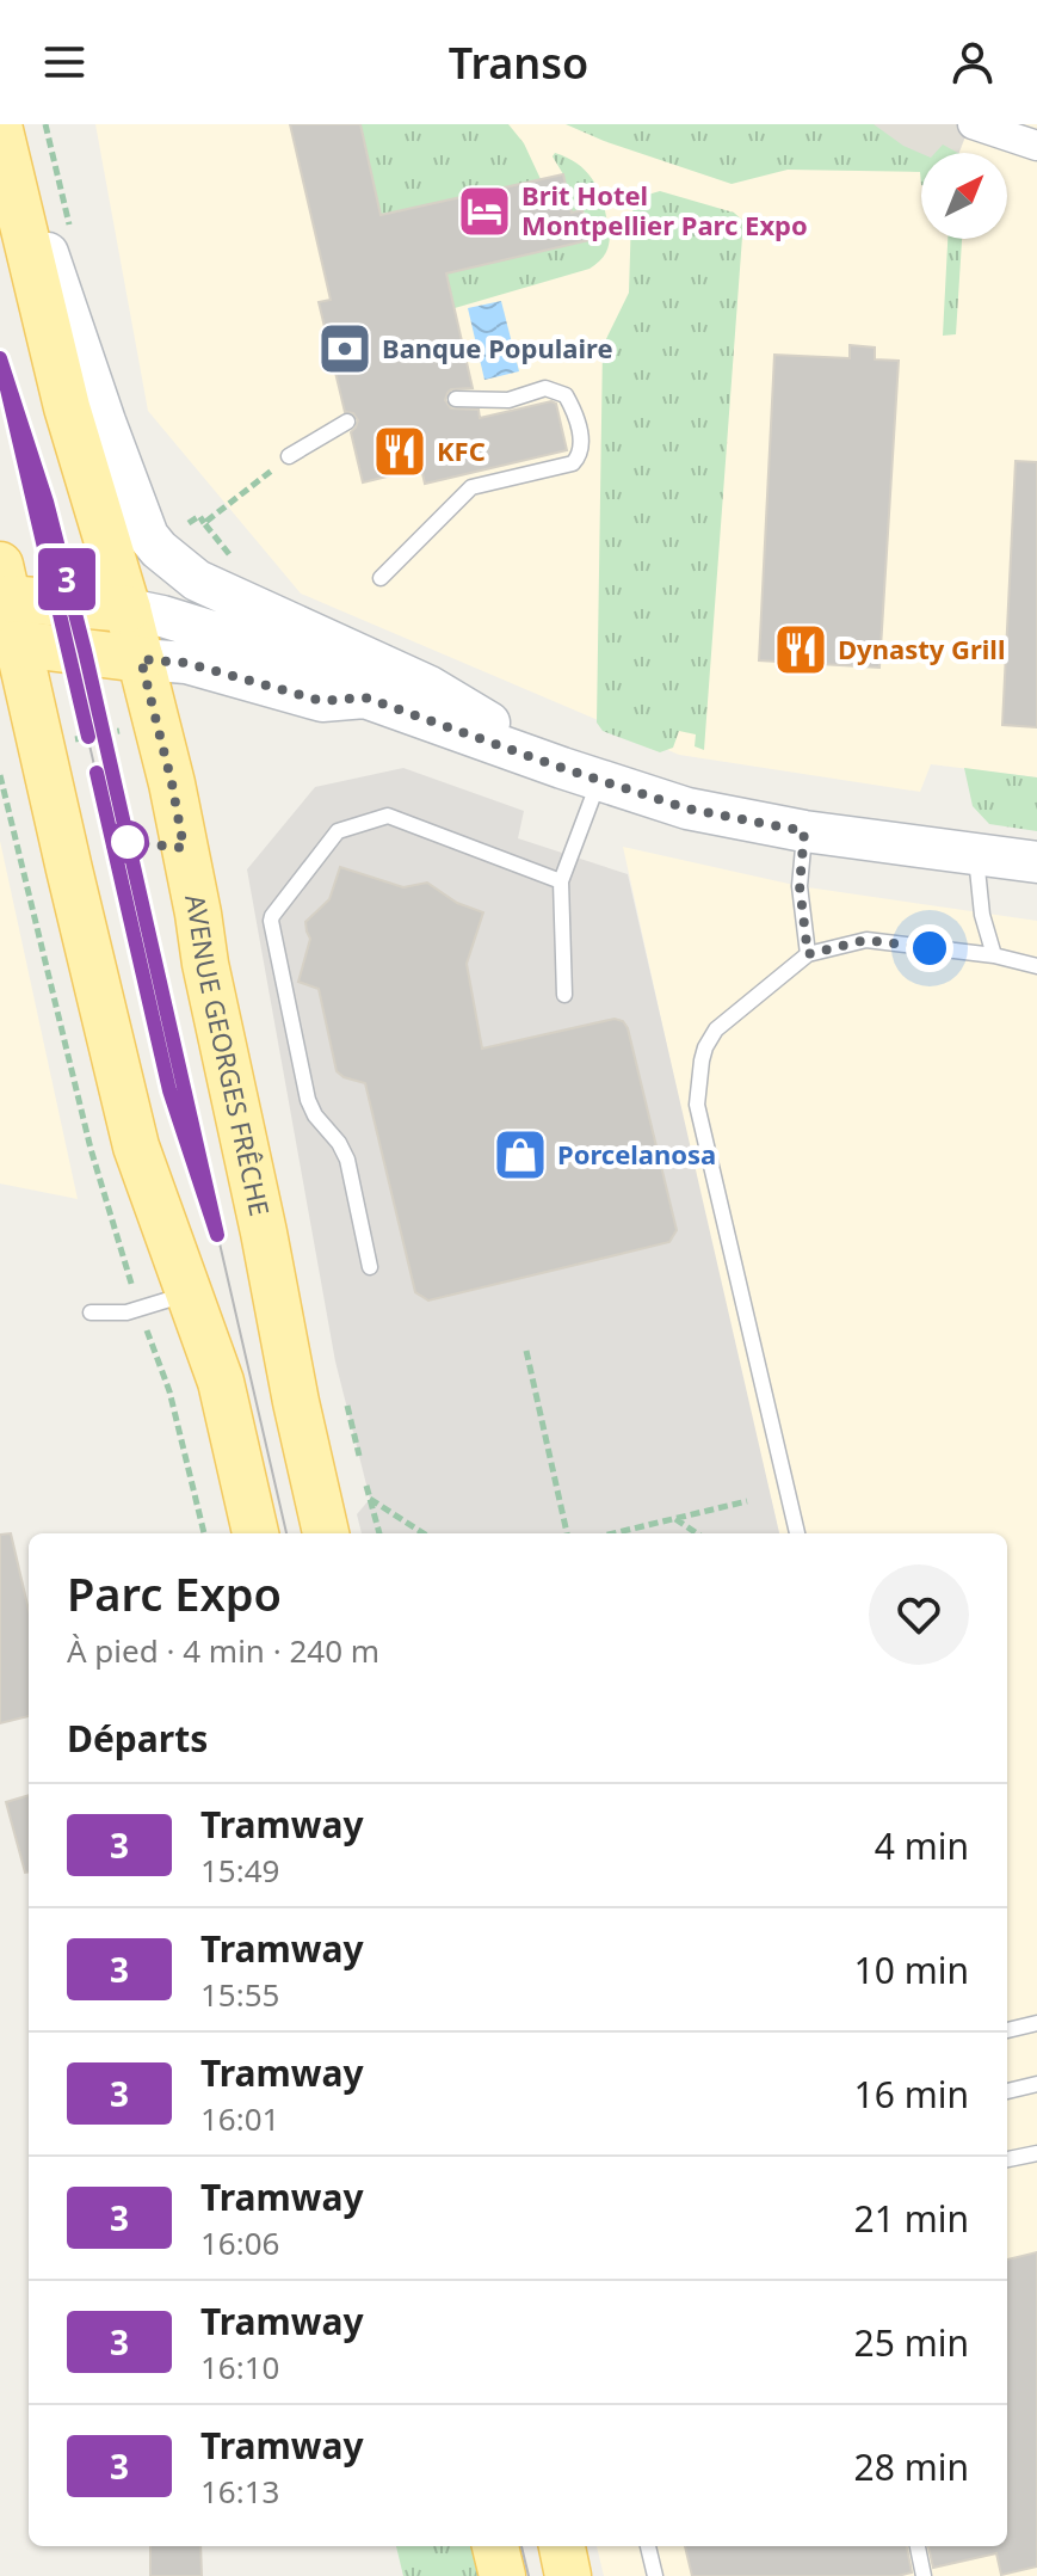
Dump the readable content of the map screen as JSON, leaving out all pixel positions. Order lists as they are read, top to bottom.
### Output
{
  "streets": {
    "main road": ["AVENUE GEORGES FRÊCHE"]
  },
  "places": {
    "hotel": ["Brit Hotel Montpellier Parc Expo"],
    "bank": ["Banque Populaire"],
    "restaurant": ["KFC", "Dynasty Grill"],
    "shop": ["Porcelanosa"]
  },
  "lines": ["tram line 3"],
  "north": "top right",
  "page": {
    "header": "Transo",
    "on_map": "3",
    "heading": [
      ["Parc Expo", "À pied · 4 min · 240 m"],
      "Départs"
    ],
    "list": [
      {
        "mark": "3",
        "name": "Tramway",
        "note": "15:49",
        "value": "4 min"
      },
      {
        "mark": "3",
        "name": "Tramway",
        "note": "15:55",
        "value": "10 min"
      },
      {
        "mark": "3",
        "name": "Tramway",
        "note": "16:01",
        "value": "16 min"
      },
      {
        "mark": "3",
        "name": "Tramway",
        "note": "16:06",
        "value": "21 min"
      },
      {
        "mark": "3",
        "name": "Tramway",
        "note": "16:10",
        "value": "25 min"
      },
      {
        "mark": "3",
        "name": "Tramway",
        "note": "16:13",
        "value": "28 min"
      }
    ]
  }
}
